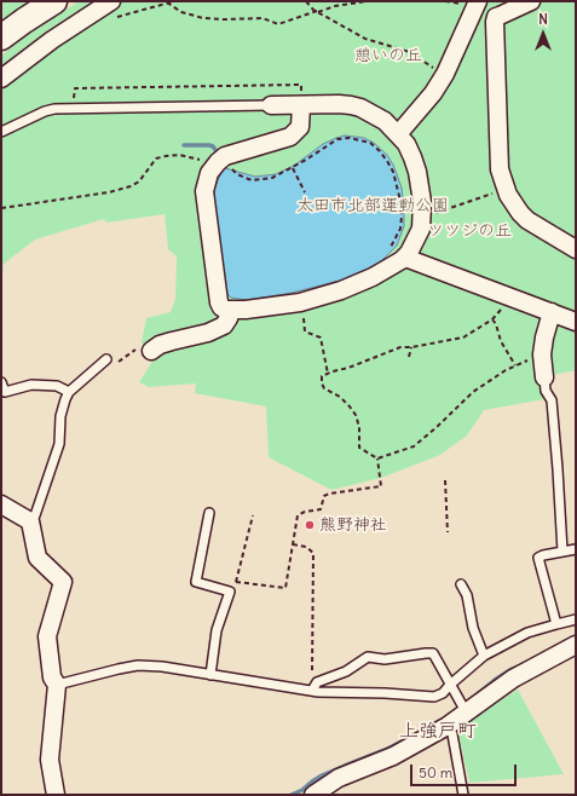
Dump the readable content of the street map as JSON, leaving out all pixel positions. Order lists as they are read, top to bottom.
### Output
{
  "districts": ["上強戸町"],
  "parks": ["憩いの丘", "太田市北部運動公園", "ツツジの丘"],
  "places": ["熊野神社"],
  "scale_bar": "50 m",
  "north": "top"
}
